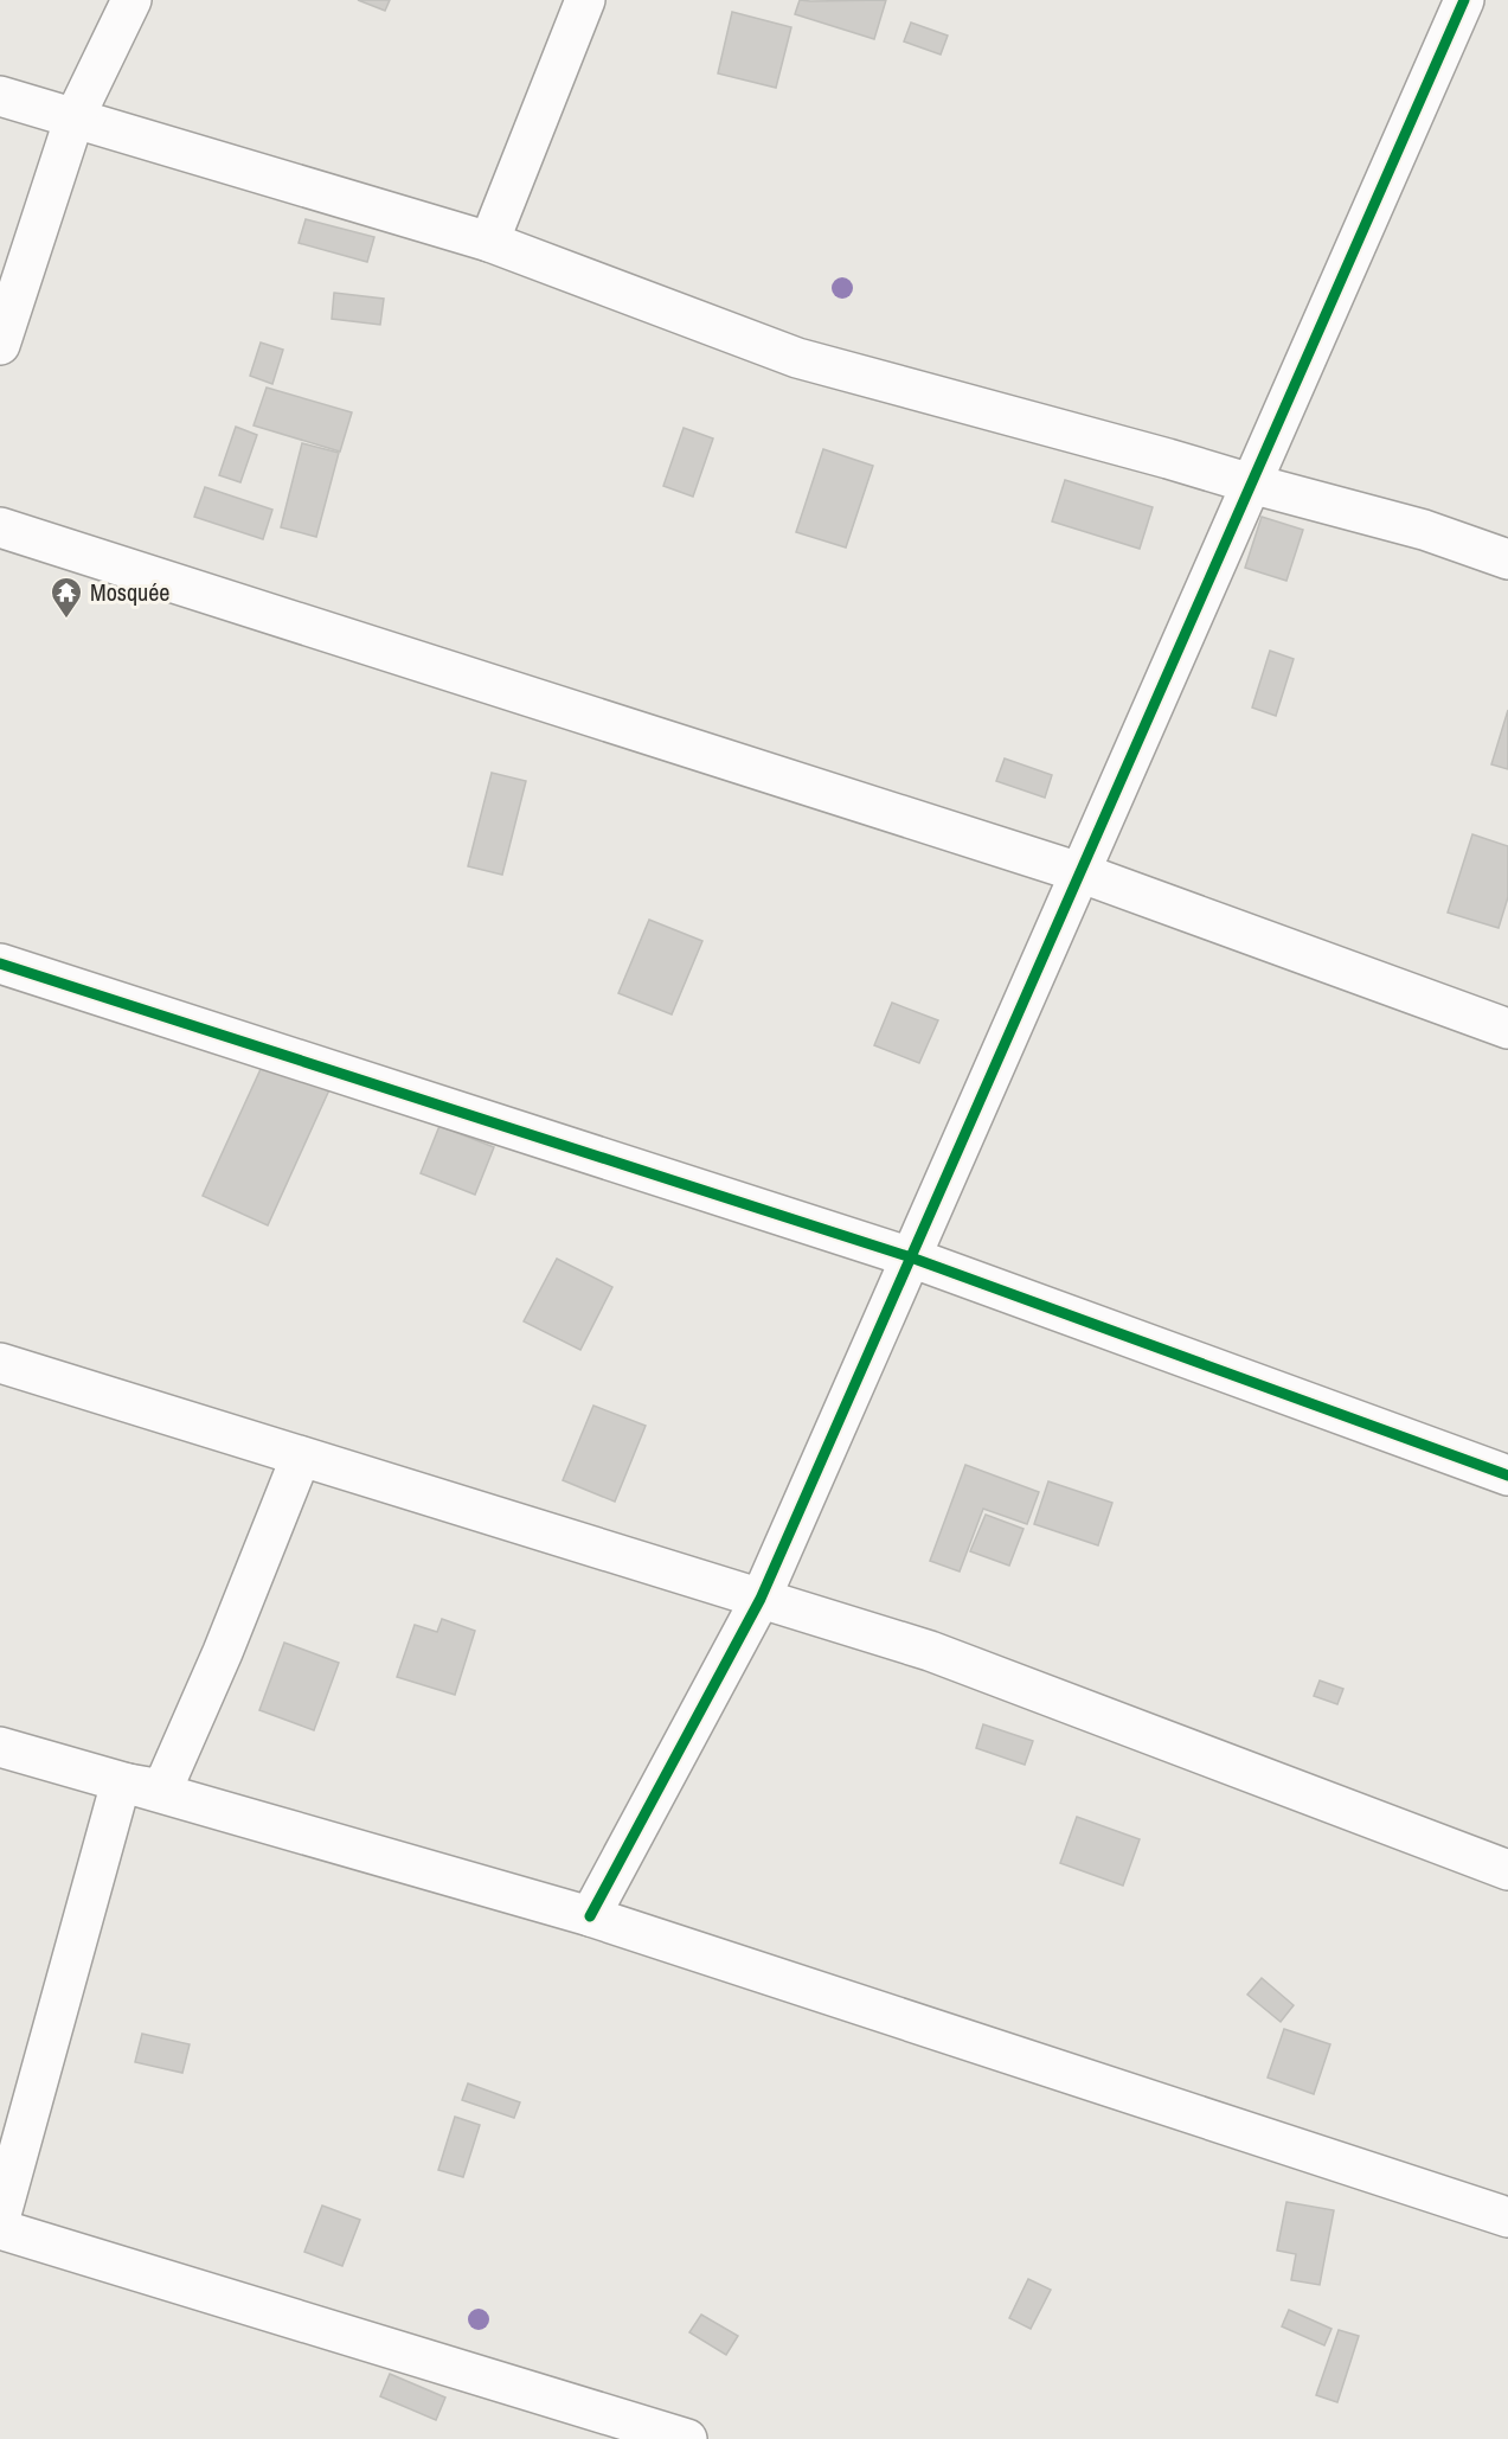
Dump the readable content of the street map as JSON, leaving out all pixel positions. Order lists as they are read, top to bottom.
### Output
{
  "places": {
    "temple": ["Mosquée"]
  }
}
